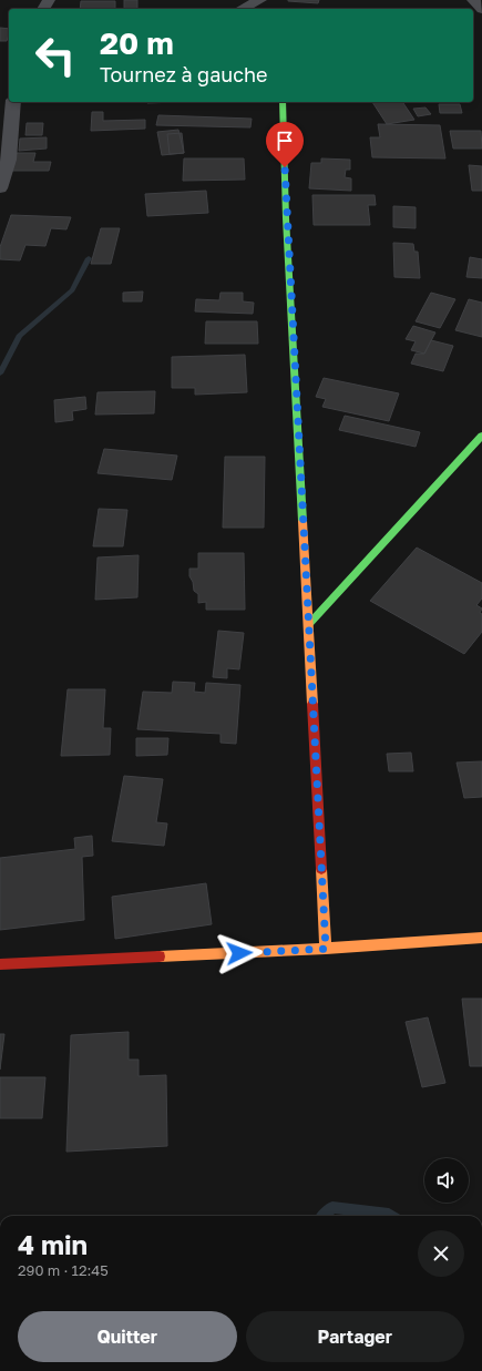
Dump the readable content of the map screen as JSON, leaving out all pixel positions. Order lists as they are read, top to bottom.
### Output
{
  "page": {
    "turn": ["20 m", "Tournez à gauche"],
    "heading": ["4 min", "290 m · 12:45"],
    "buttons": ["Quitter", "Partager"]
  }
}
